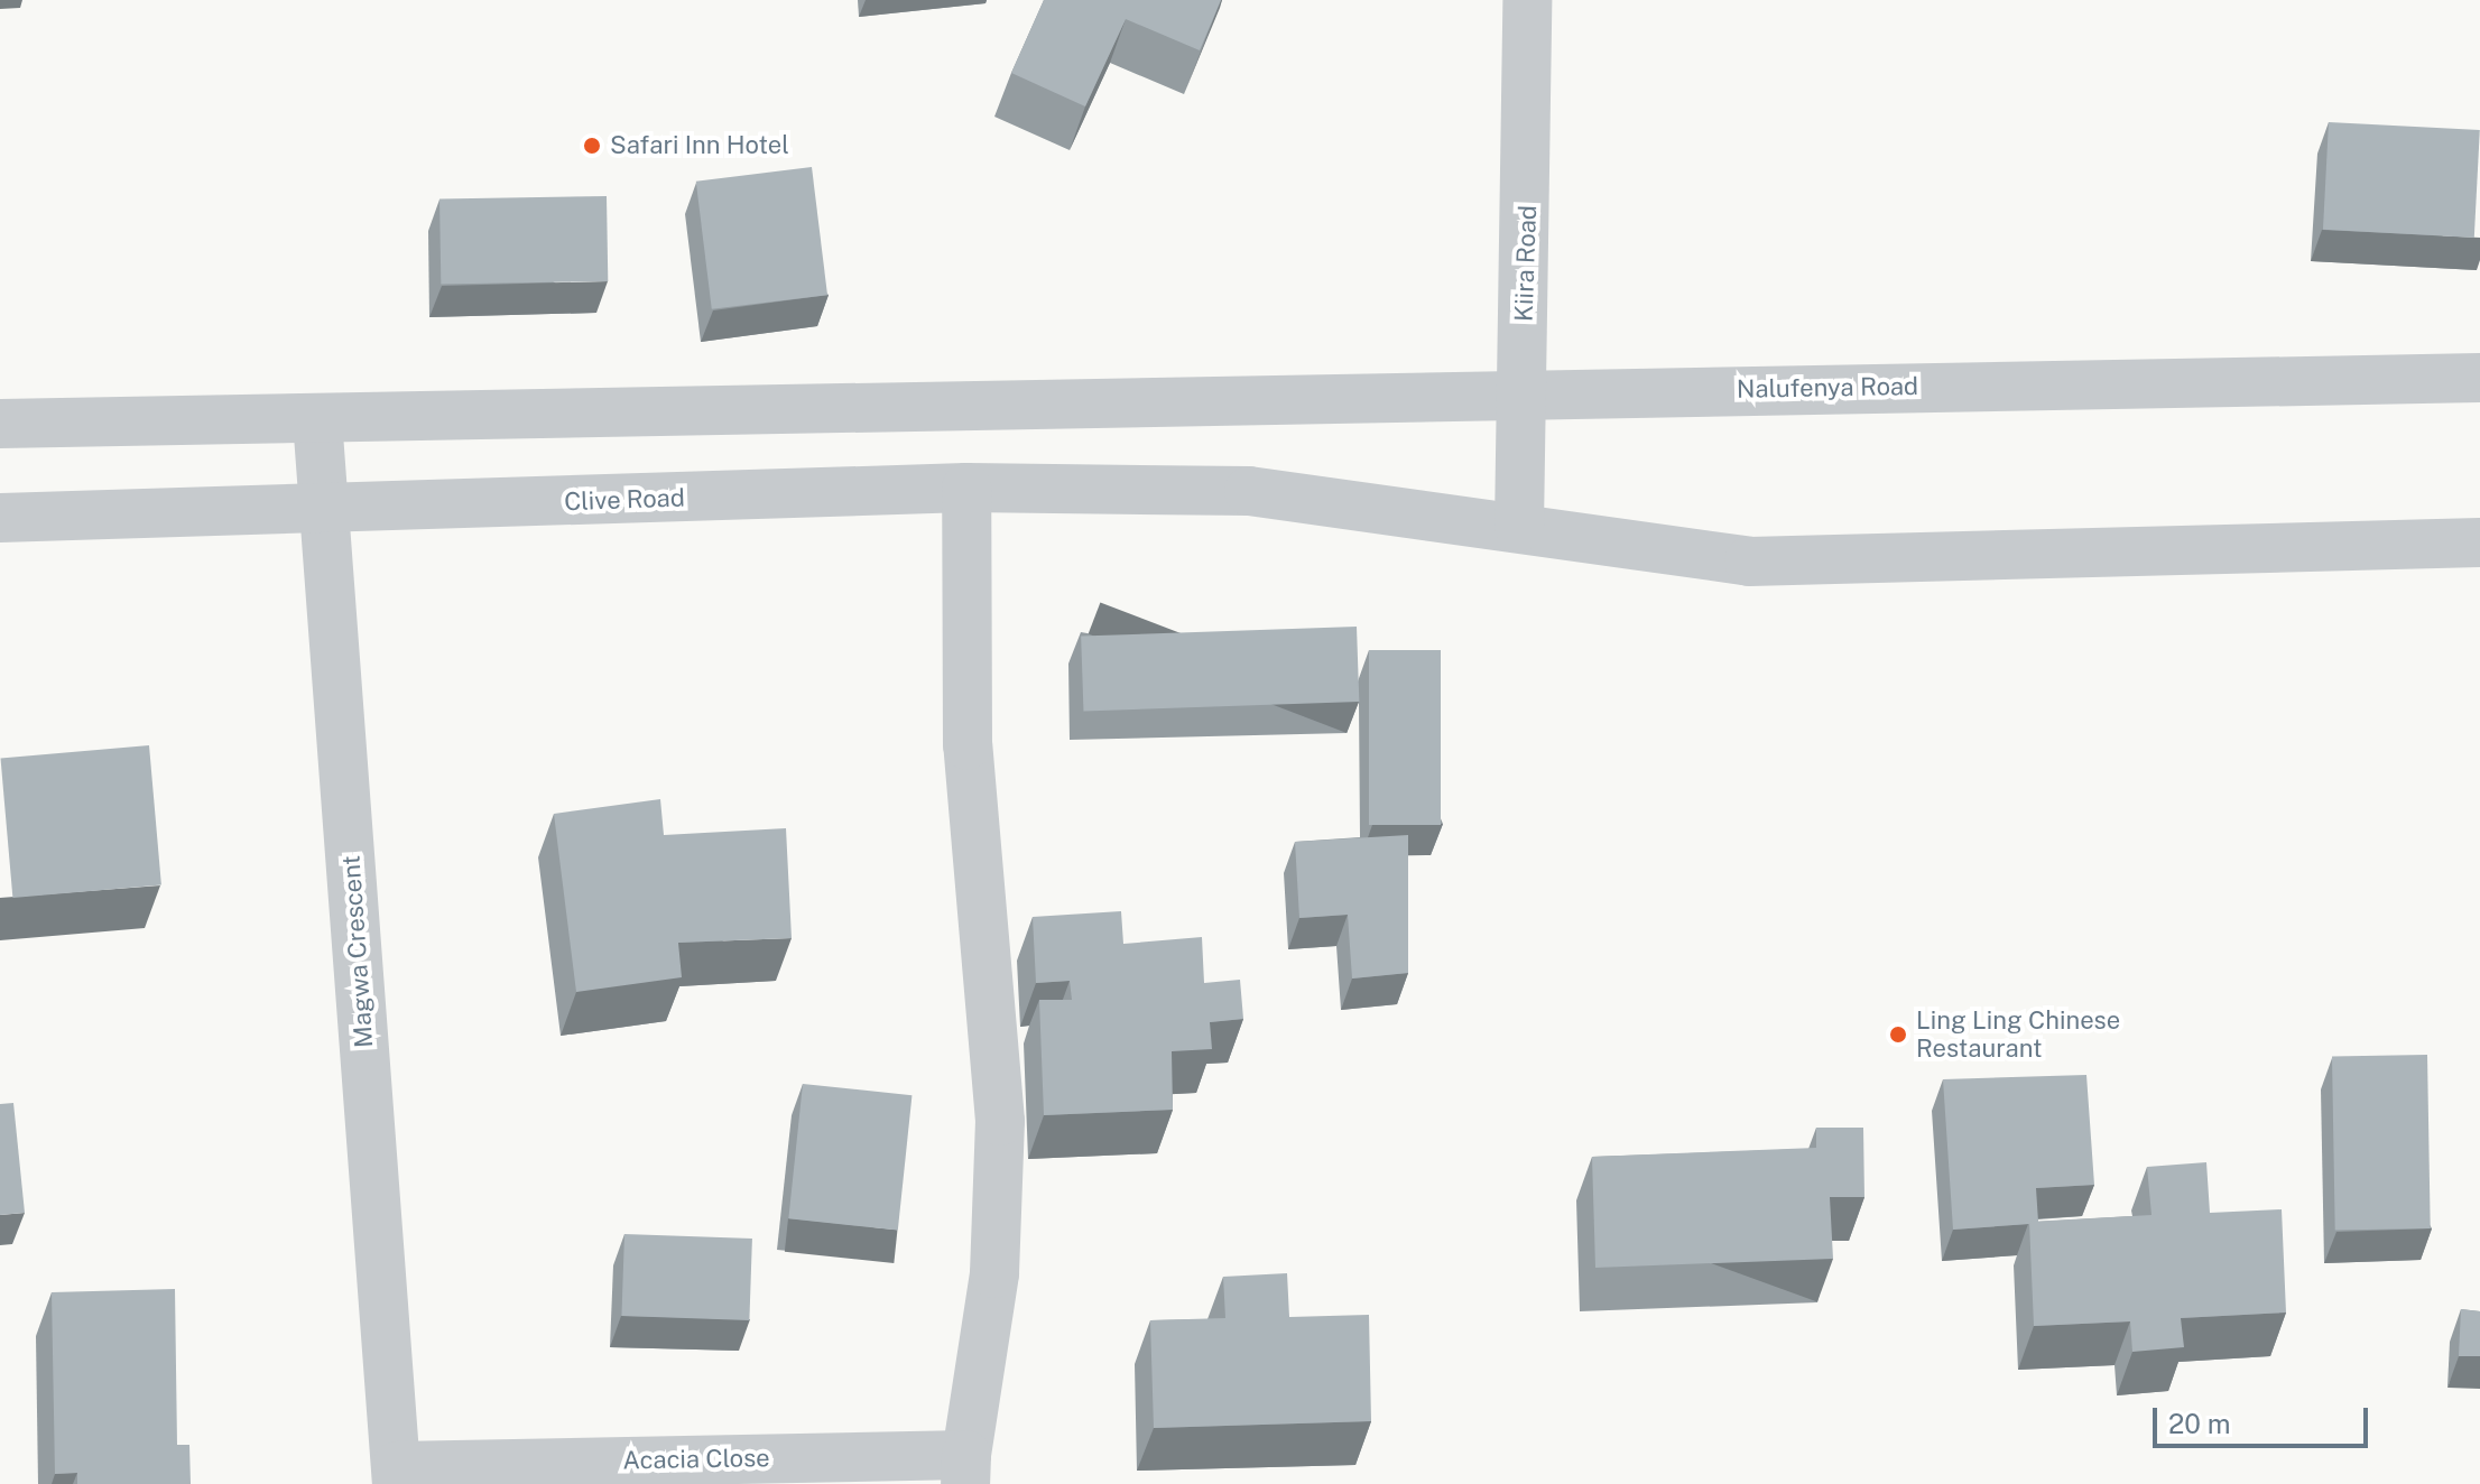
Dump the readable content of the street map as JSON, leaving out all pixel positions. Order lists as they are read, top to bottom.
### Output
{
  "streets": {
    "street": [
      "Kiira Road",
      "Nalufenya Road",
      "Clive Road",
      "Magwa Crescent",
      "Acacia Close"
    ]
  },
  "crossings": [
    ["Kiira Road", "Nalufenya Road"],
    ["Kiira Road", "Clive Road"],
    ["Nalufenya Road", "Magwa Crescent"],
    ["Clive Road", "Magwa Crescent"],
    ["Magwa Crescent", "Acacia Close"]
  ],
  "places": ["Safari Inn Hotel", "Ling Ling Chinese Restaurant"],
  "scale_bar": "20 m"
}
